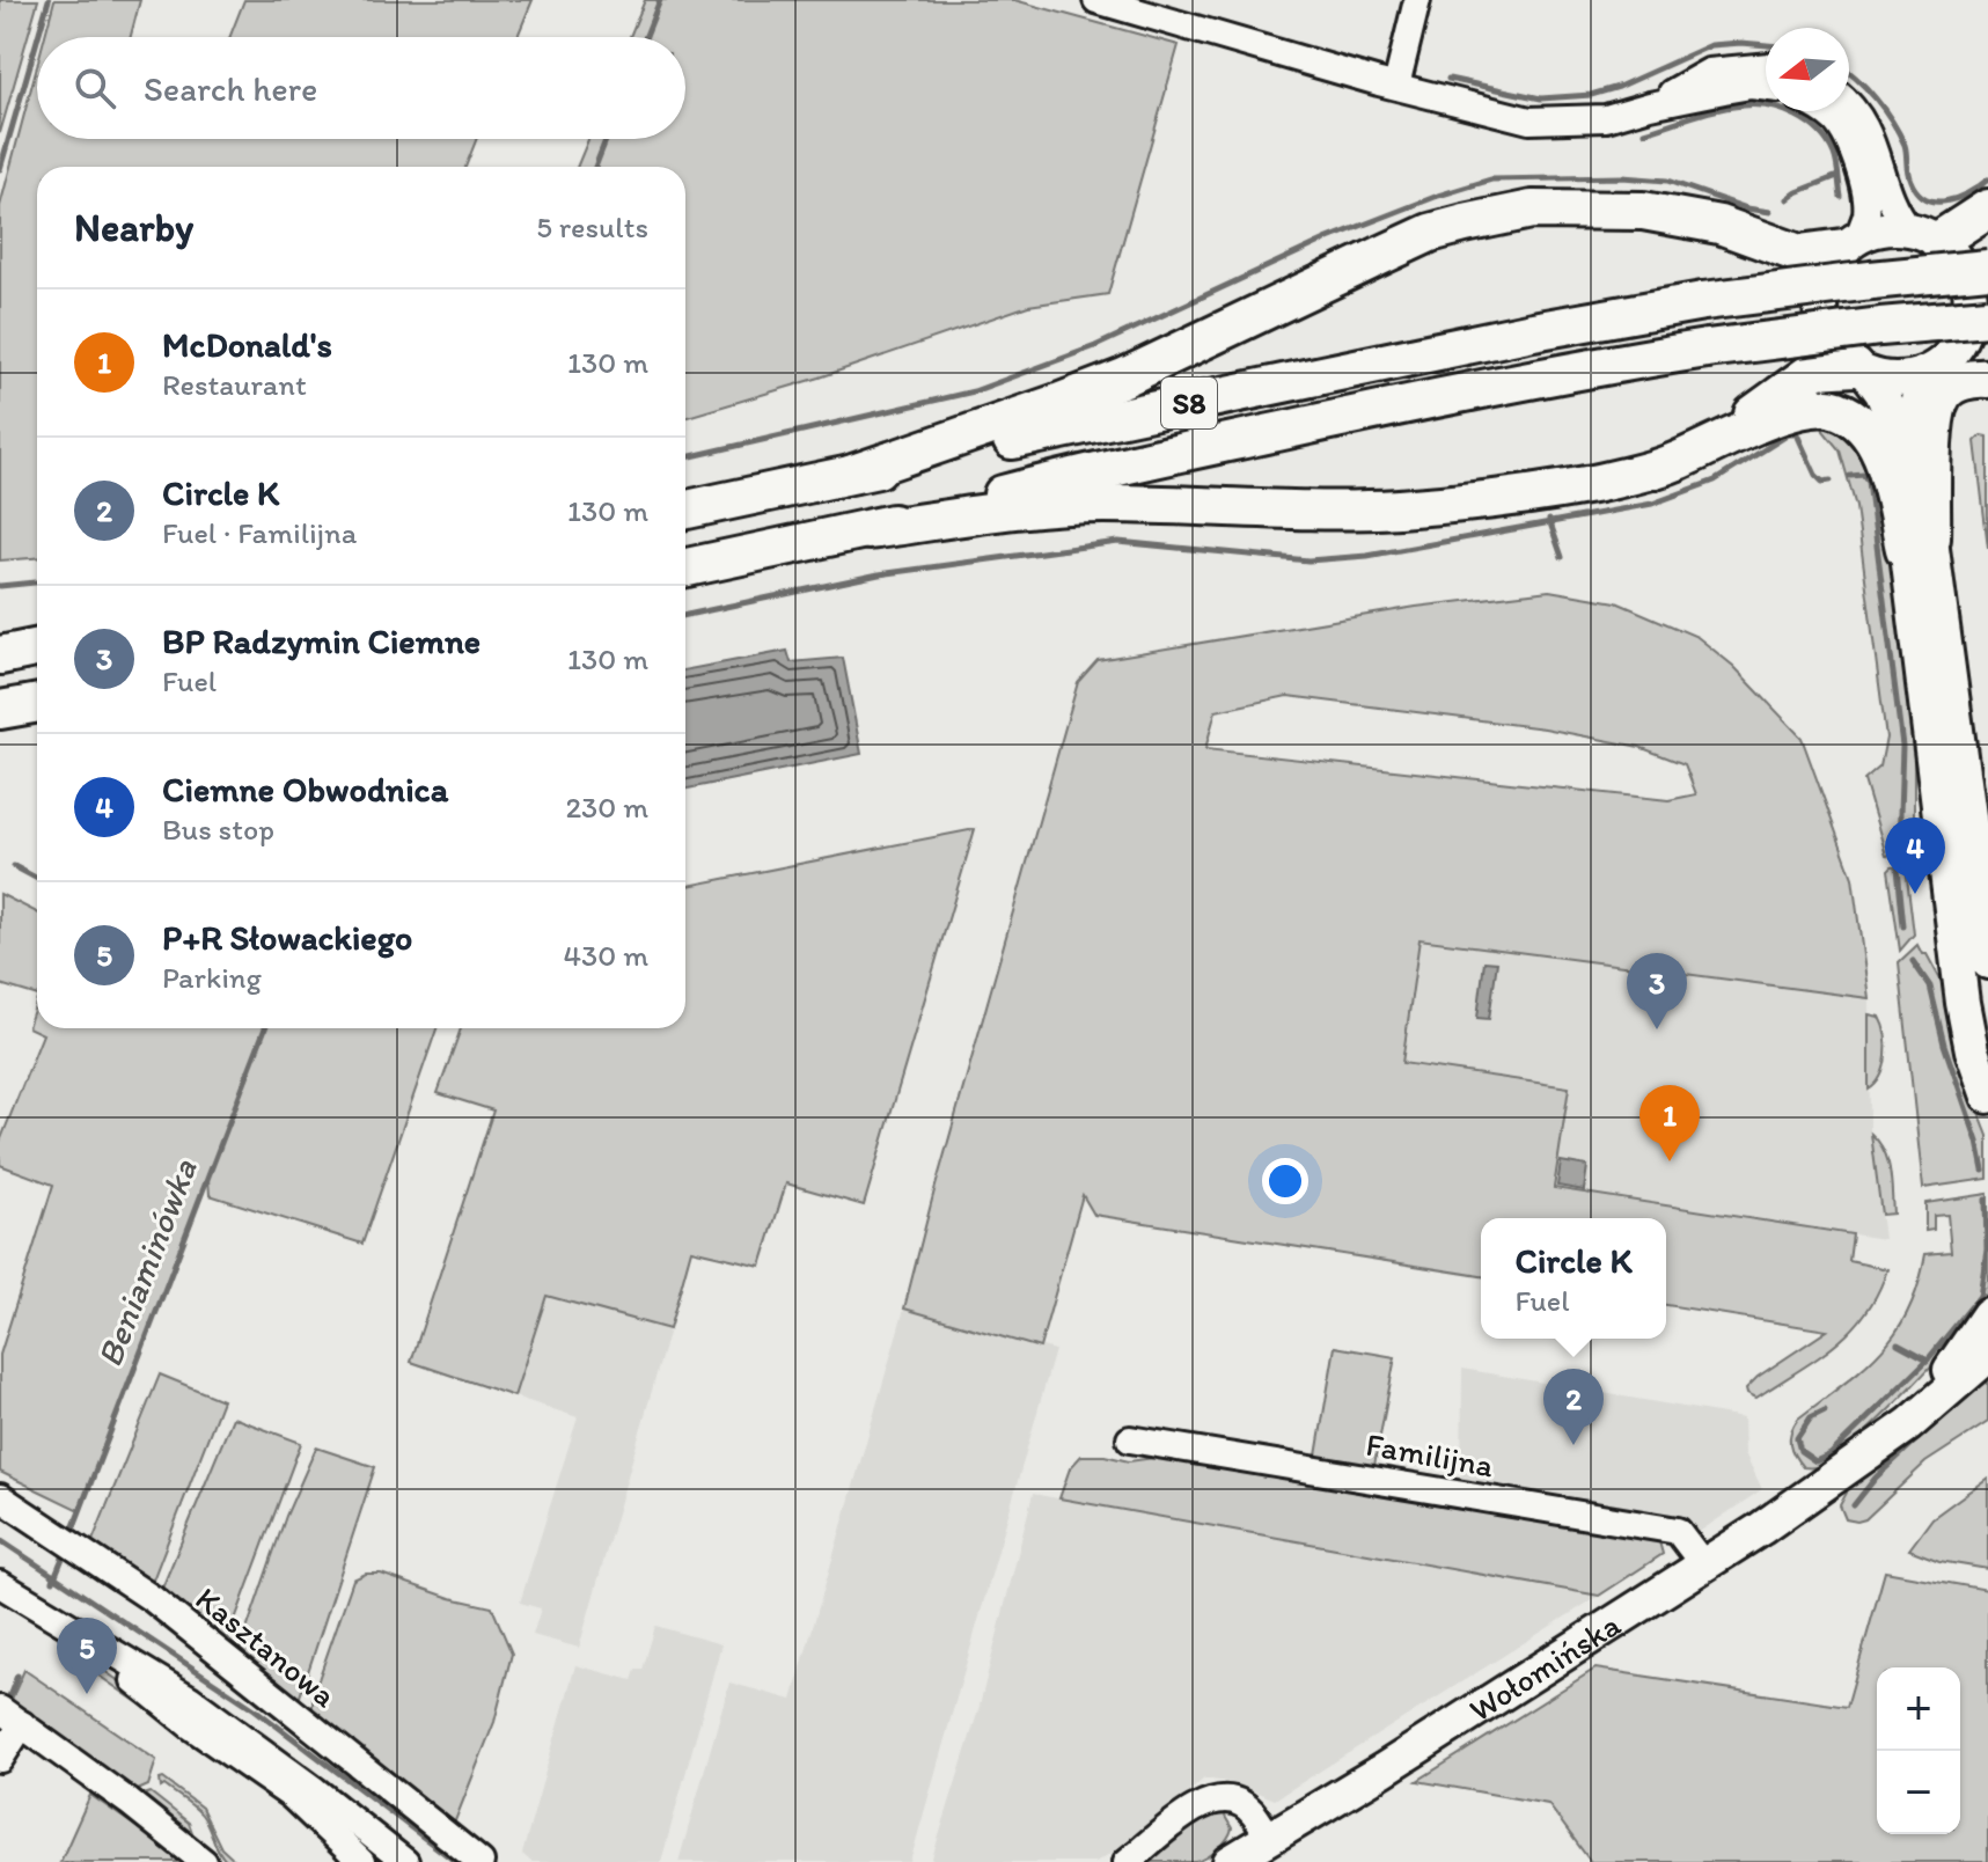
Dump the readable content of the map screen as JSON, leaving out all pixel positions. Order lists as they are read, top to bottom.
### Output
{
  "streets": {
    "highway": ["S8"],
    "main road": ["Wołomińska"],
    "street": ["Familijna", "Kasztanowa"]
  },
  "crossings": [
    ["Familijna", "Wołomińska"]
  ],
  "water": ["Beniaminówka"],
  "north": "left",
  "page": {
    "search": "Search here",
    "heading": ["Nearby", "5 results"],
    "list": [
      {
        "mark": "1",
        "name": "McDonald's",
        "note": "Restaurant",
        "value": "130 m"
      },
      {
        "mark": "2",
        "name": "Circle K",
        "note": "Fuel · Familijna",
        "value": "130 m"
      },
      {
        "mark": "3",
        "name": "BP Radzymin Ciemne",
        "note": "Fuel",
        "value": "130 m"
      },
      {
        "mark": "4",
        "name": "Ciemne Obwodnica",
        "note": "Bus stop",
        "value": "230 m"
      },
      {
        "mark": "5",
        "name": "P+R Słowackiego",
        "note": "Parking",
        "value": "430 m"
      }
    ],
    "pins": [
      "4",
      "3",
      "1",
      "2",
      "5"
    ],
    "popup": ["Circle K", "Fuel"],
    "map_buttons": ["+", "−"]
  }
}
